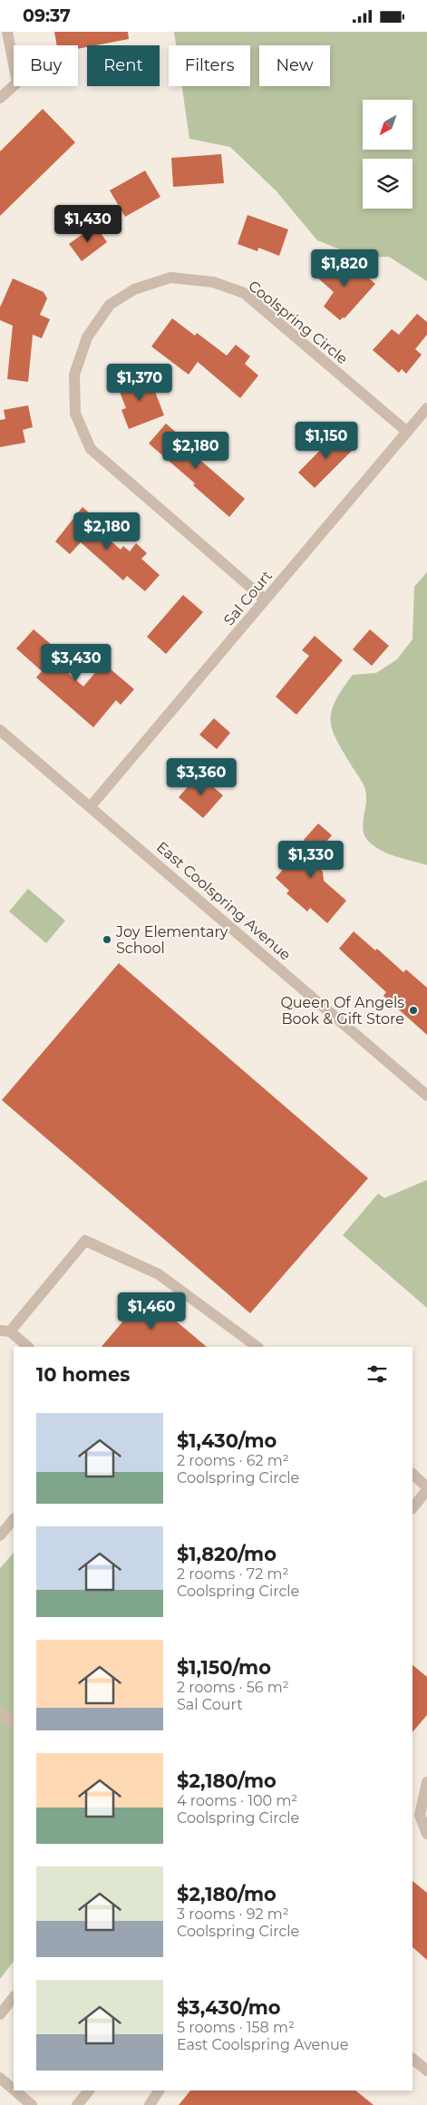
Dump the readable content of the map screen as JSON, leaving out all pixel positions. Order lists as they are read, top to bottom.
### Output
{
  "streets": {
    "street": ["Coolspring Circle", "Sal Court", "East Coolspring Avenue"]
  },
  "crossings": [
    ["Coolspring Circle", "Sal Court"],
    ["Sal Court", "East Coolspring Avenue"]
  ],
  "places": ["Joy Elementary School", "Queen Of Angels Book & Gift Store"],
  "north": "bottom left",
  "page": {
    "status": "09:37",
    "chip": [
      "Buy",
      "Rent",
      "Filters",
      "New"
    ],
    "price": [
      "$1,430",
      "$1,820",
      "$1,370",
      "$1,150",
      "$2,180",
      "$2,180",
      "$3,430",
      "$3,360",
      "$1,330",
      "$1,460"
    ],
    "heading": "10 homes",
    "list": [
      {
        "name": "$1,430/mo",
        "note": "2 rooms · 62 m² · Coolspring Circle"
      },
      {
        "name": "$1,820/mo",
        "note": "2 rooms · 72 m² · Coolspring Circle"
      },
      {
        "name": "$1,150/mo",
        "note": "2 rooms · 56 m² · Sal Court"
      },
      {
        "name": "$2,180/mo",
        "note": "4 rooms · 100 m² · Coolspring Circle"
      },
      {
        "name": "$2,180/mo",
        "note": "3 rooms · 92 m² · Coolspring Circle"
      },
      {
        "name": "$3,430/mo",
        "note": "5 rooms · 158 m² · East Coolspring Avenue"
      }
    ]
  }
}
